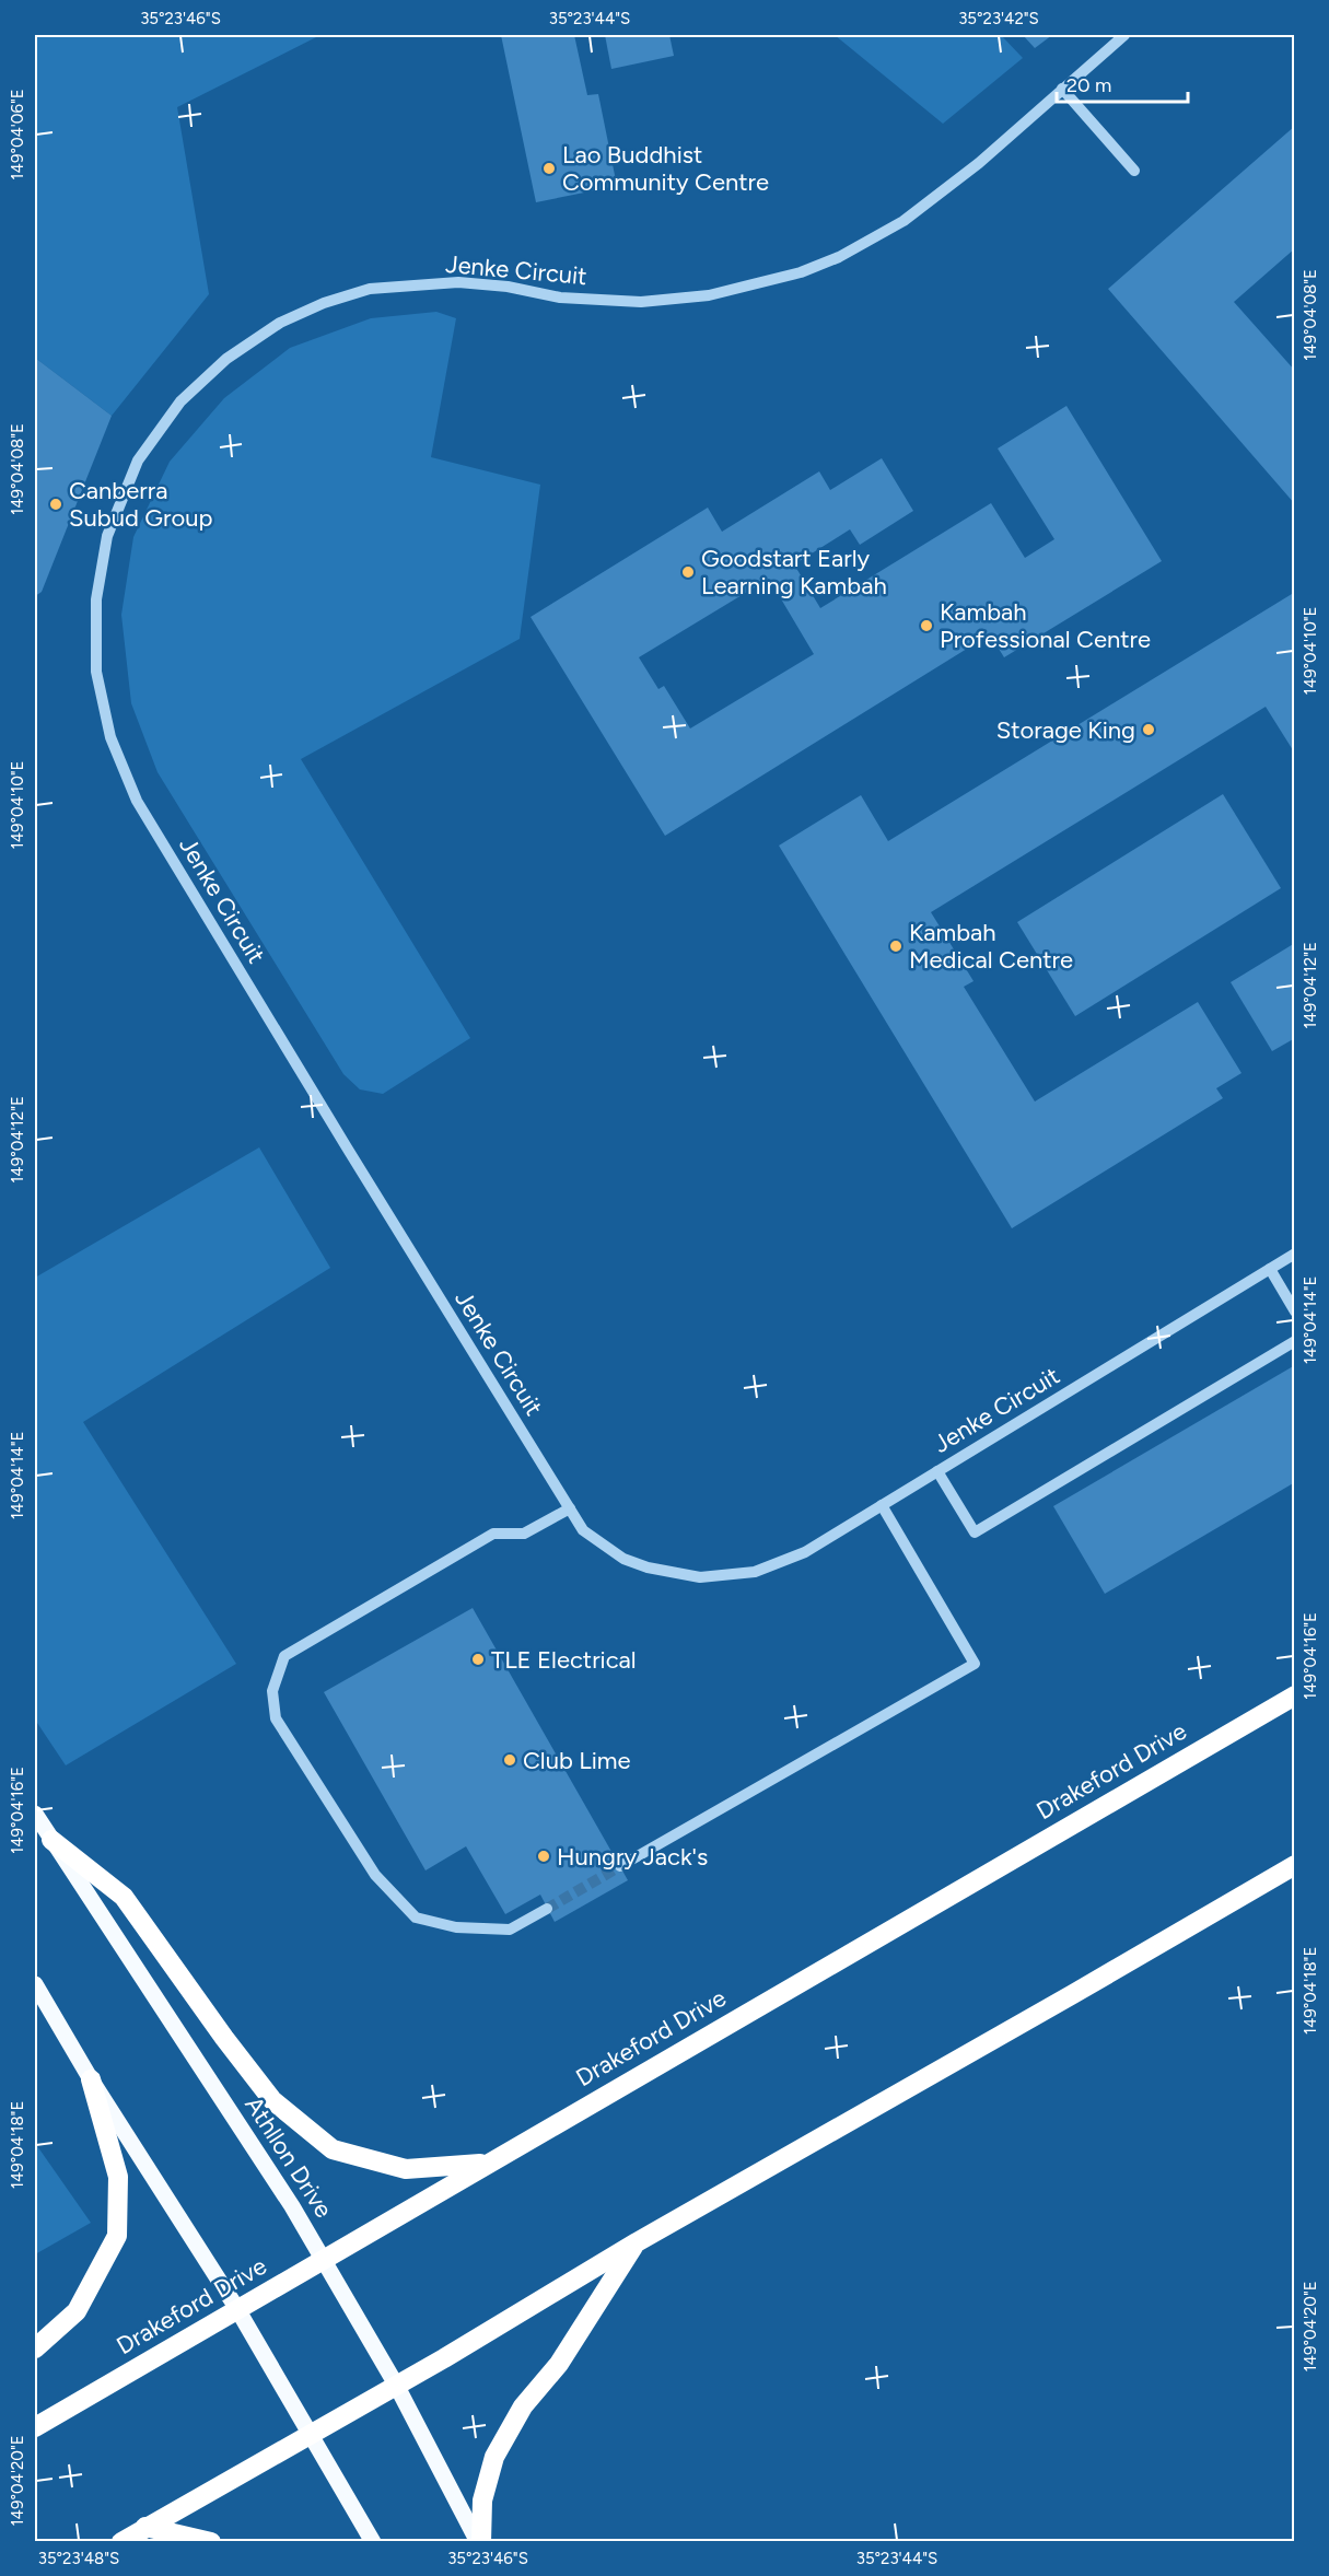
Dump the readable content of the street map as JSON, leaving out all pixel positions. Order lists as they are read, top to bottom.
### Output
{
  "streets": {
    "highway": ["Drakeford Drive"],
    "main road": ["Athllon Drive"],
    "street": ["Jenke Circuit"]
  },
  "crossings": [
    ["Drakeford Drive", "Athllon Drive"]
  ],
  "places": [
    "Lao Buddhist Community Centre",
    "Canberra Subud Group",
    "Goodstart Early Learning Kambah",
    "Kambah Professional Centre",
    "Storage King",
    "Kambah Medical Centre",
    "TLE Electrical",
    "Club Lime",
    "Hungry Jack's"
  ],
  "scale_bar": "20 m",
  "coordinates": [
    "35°23'46\"S",
    "35°23'44\"S",
    "35°23'42\"S",
    "149°04'06\"E",
    "149°04'08\"E",
    "149°04'10\"E",
    "149°04'12\"E",
    "149°04'14\"E",
    "149°04'16\"E",
    "149°04'18\"E",
    "149°04'20\"E",
    "35°23'48\"S"
  ]
}
